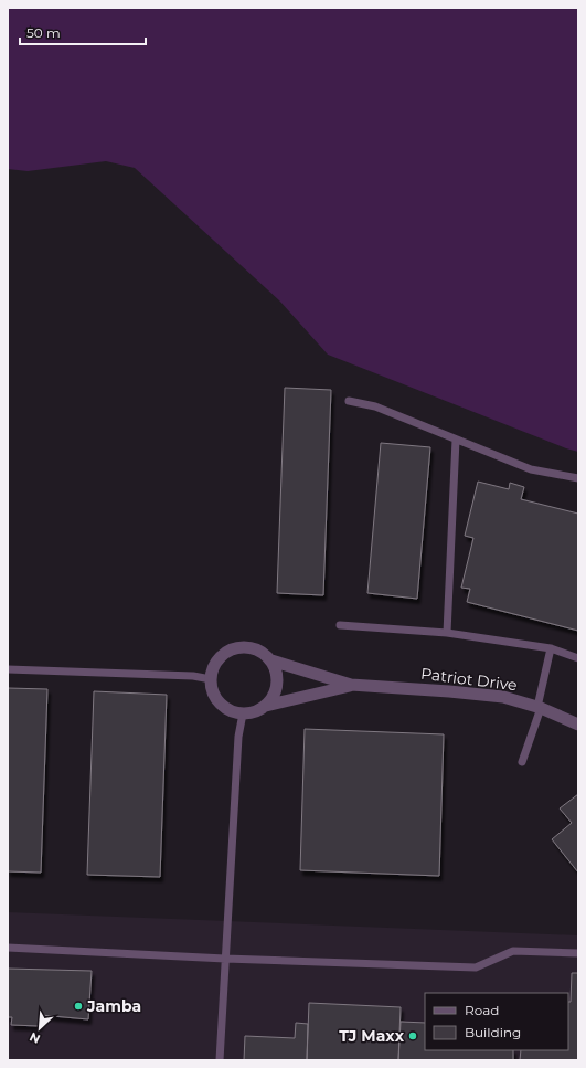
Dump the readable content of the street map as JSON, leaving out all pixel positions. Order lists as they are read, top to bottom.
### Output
{
  "streets": {
    "street": ["Patriot Drive"]
  },
  "places": ["Jamba", "TJ Maxx"],
  "legend": ["Road", "Building"],
  "scale_bar": "50 m",
  "north": "bottom left"
}
